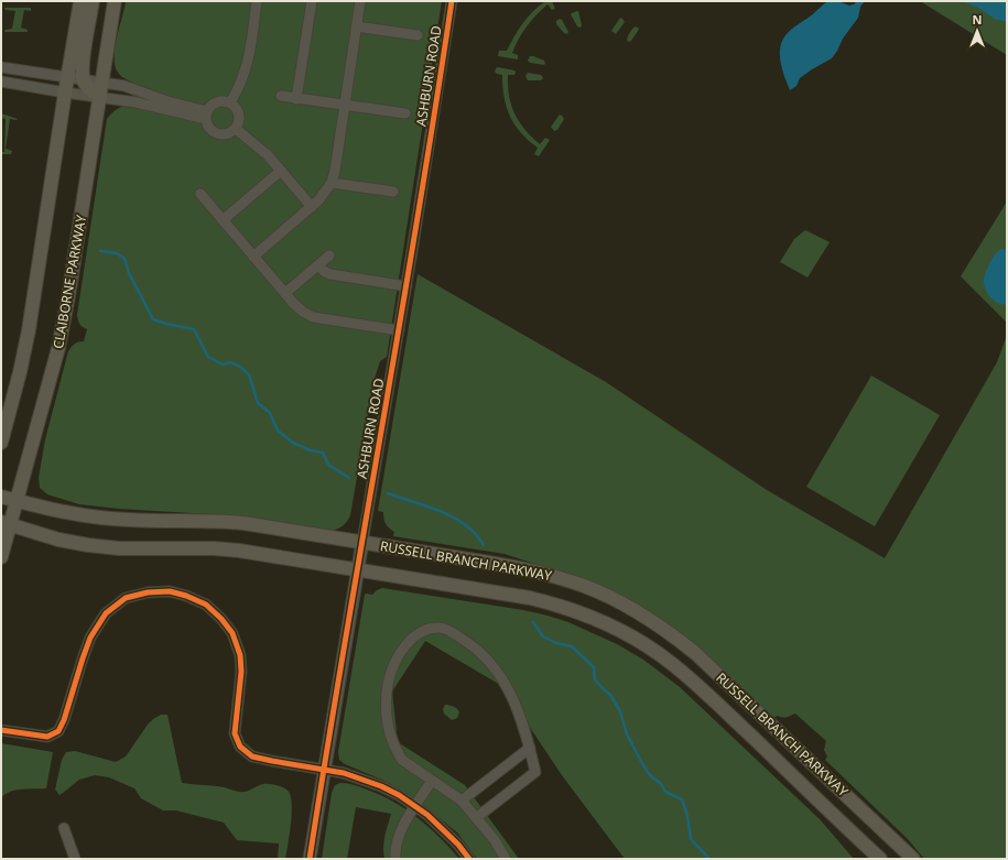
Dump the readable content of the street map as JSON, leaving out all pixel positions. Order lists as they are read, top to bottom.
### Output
{
  "streets": {
    "main road": ["CLAIBORNE PARKWAY", "RUSSELL BRANCH PARKWAY"],
    "street": ["ASHBURN ROAD"]
  },
  "crossings": [
    ["ASHBURN ROAD", "RUSSELL BRANCH PARKWAY"],
    ["CLAIBORNE PARKWAY", "RUSSELL BRANCH PARKWAY"]
  ],
  "north": "top"
}
